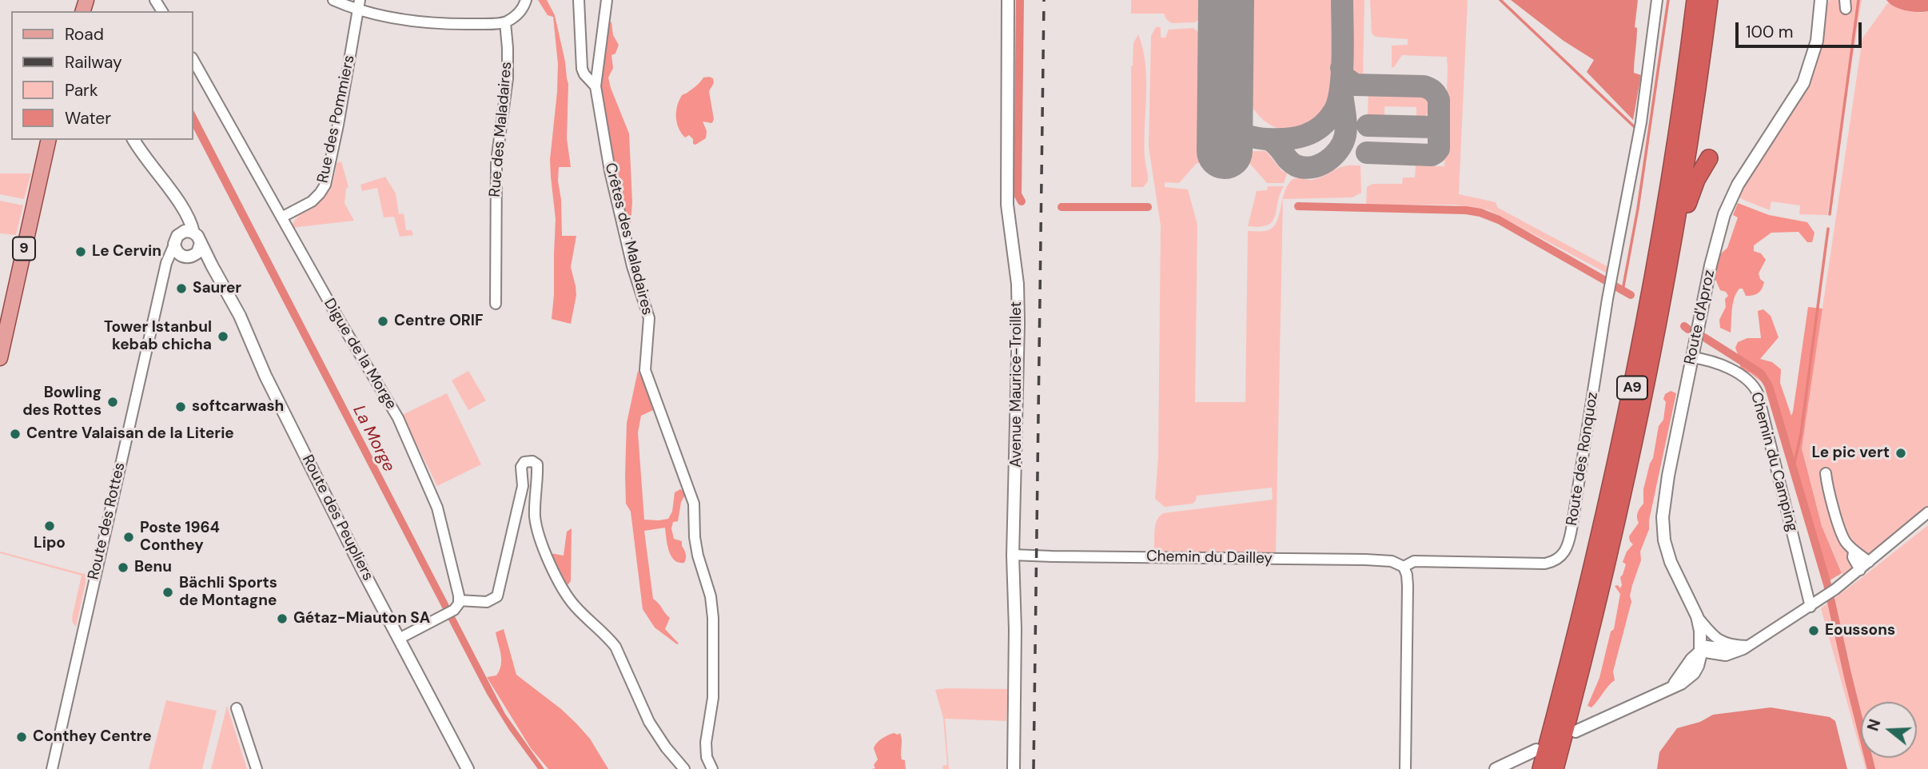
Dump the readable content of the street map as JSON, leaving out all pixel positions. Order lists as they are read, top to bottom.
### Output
{
  "streets": {
    "highway": ["A9"],
    "main road": ["9"],
    "street": [
      "Rue des Pommiers",
      "Rue des Maladaires",
      "Crêtes des Maladaires",
      "Route d'Aproz",
      "Digue de la Morge",
      "Avenue Maurice-Troillet",
      "Route des Ronquoz",
      "Chemin du Camping",
      "Route des Peupliers",
      "Route des Rottes",
      "Chemin du Dailley"
    ]
  },
  "crossings": [
    ["Rue des Pommiers", "Digue de la Morge"],
    ["Route d'Aproz", "Chemin du Camping"],
    ["Avenue Maurice-Troillet", "Chemin du Dailley"],
    ["Route des Ronquoz", "Chemin du Dailley"],
    ["Route des Peupliers", "Route des Rottes"]
  ],
  "water": ["La Morge"],
  "places": [
    "Le Cervin",
    "Saurer",
    "Centre ORIF",
    "Tower Istanbul kebab chicha",
    "Bowling des Rottes",
    "softcarwash",
    "Centre Valaisan de la Literie",
    "Le pic vert",
    "Lipo",
    "Poste 1964 Conthey",
    "Benu",
    "Bächli Sports de Montagne",
    "Gétaz-Miauton SA",
    "Eoussons",
    "Conthey Centre"
  ],
  "legend": [
    "Road",
    "Railway",
    "Park",
    "Water"
  ],
  "scale_bar": "100 m",
  "north": "left"
}
